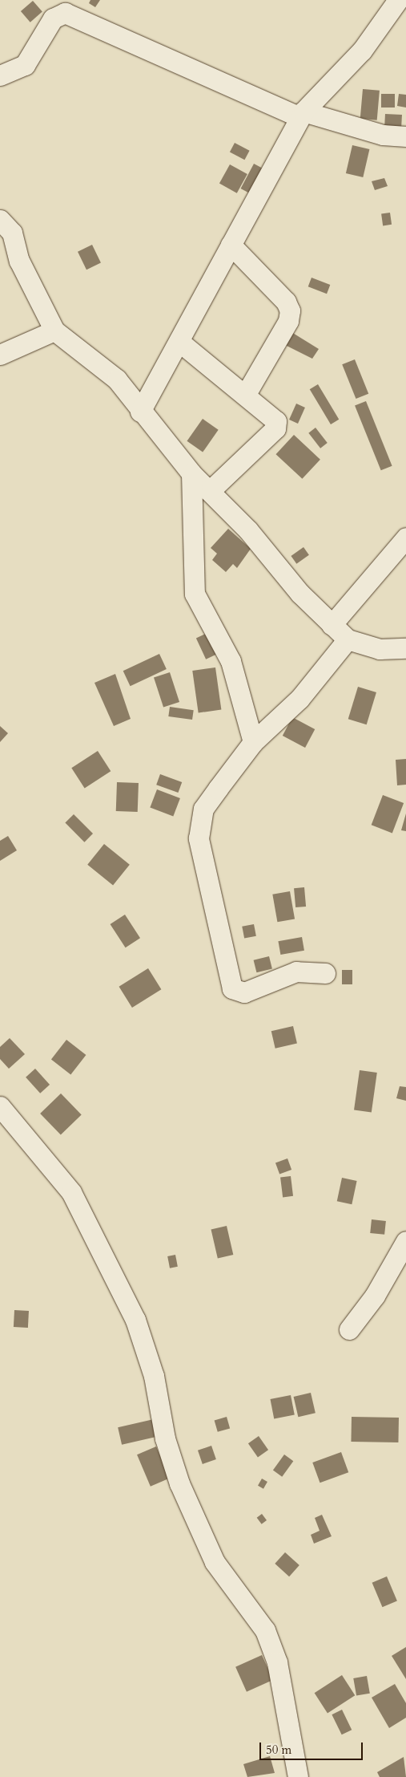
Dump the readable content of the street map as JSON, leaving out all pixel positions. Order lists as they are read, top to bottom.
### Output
{
  "scale_bar": "50 m"
}
